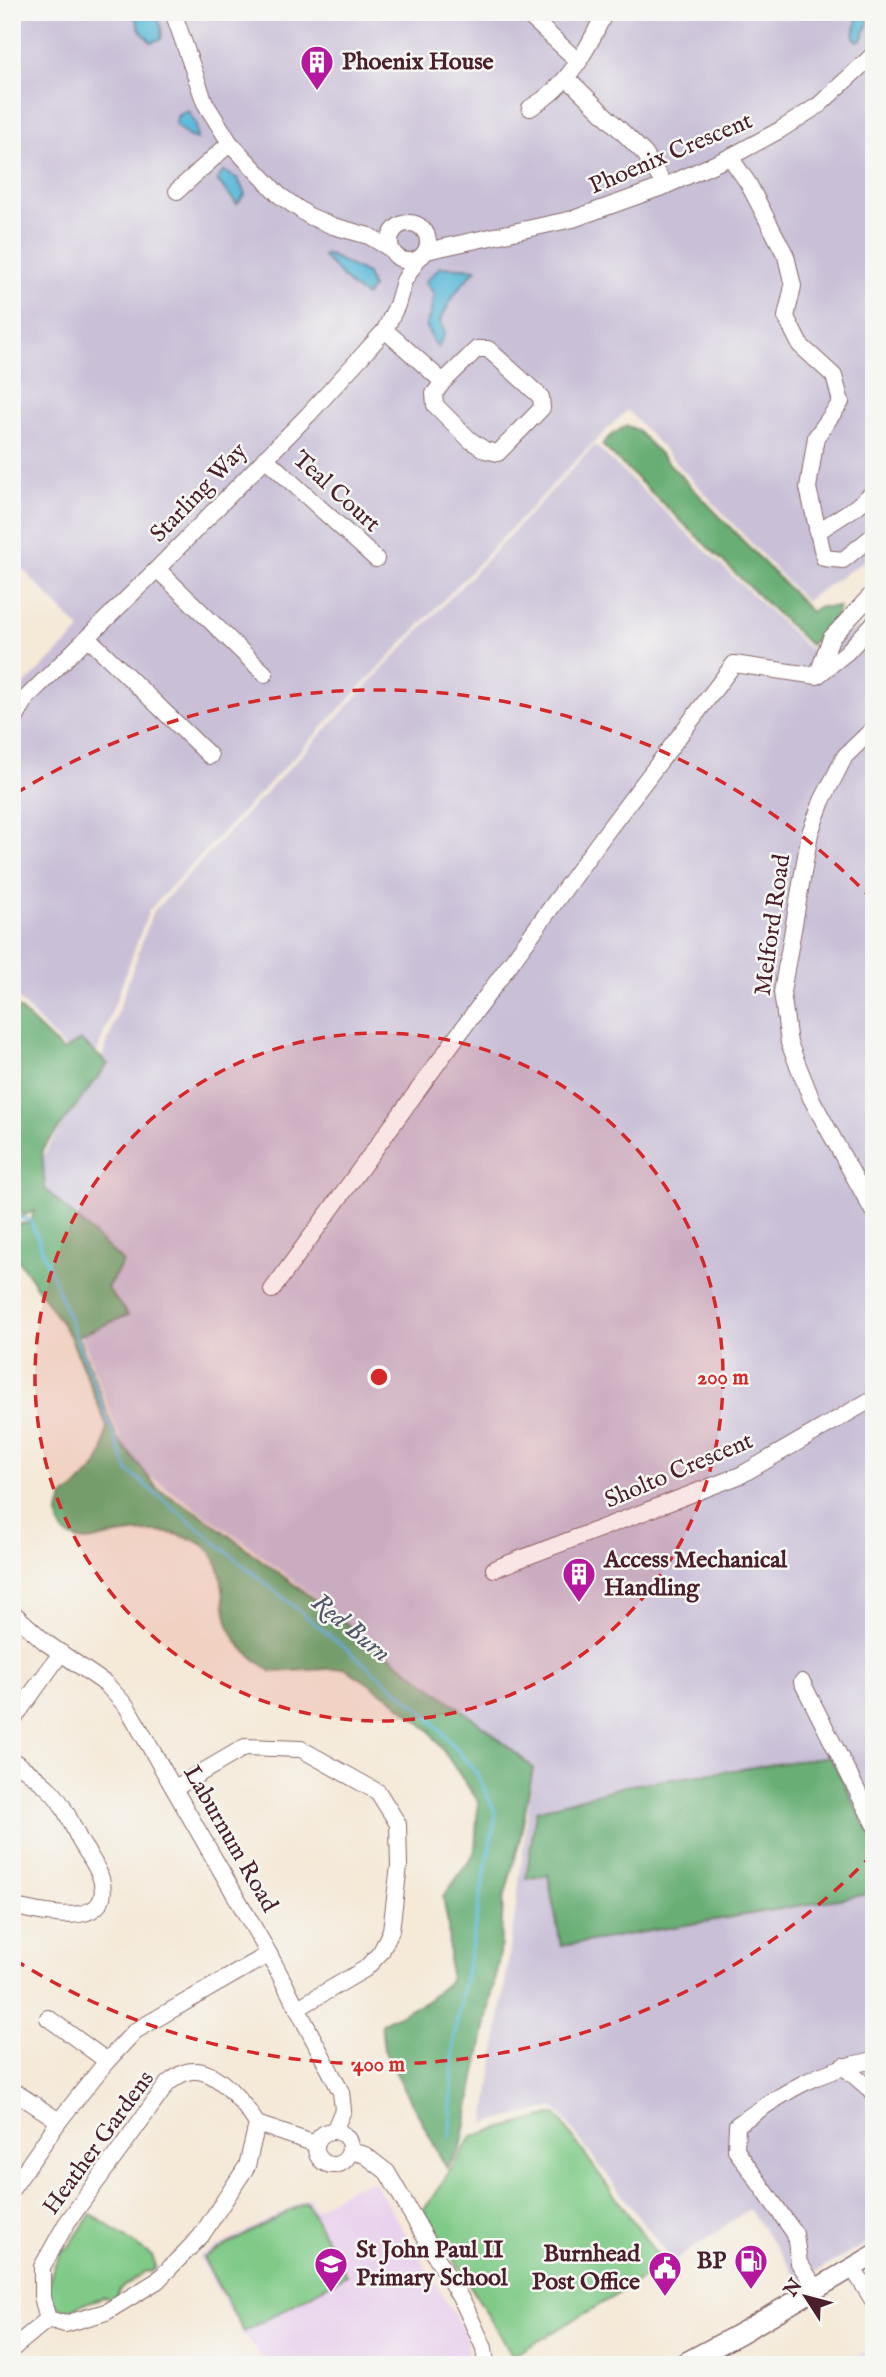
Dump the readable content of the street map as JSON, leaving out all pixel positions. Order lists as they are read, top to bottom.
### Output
{
  "streets": {
    "street": [
      "Phoenix Crescent",
      "Teal Court",
      "Starling Way",
      "Melford Road",
      "Sholto Crescent",
      "Laburnum Road",
      "Heather Gardens"
    ]
  },
  "crossings": [
    ["Phoenix Crescent", "Starling Way"],
    ["Teal Court", "Starling Way"]
  ],
  "water": ["Red Burn"],
  "places": {
    "building": ["Phoenix House", "Access Mechanical Handling"],
    "fuel station": ["BP"],
    "school or university": ["St John Paul II Primary School"],
    "public building": ["Burnhead Post Office"]
  },
  "north": "top left",
  "rings": ["200 m", "400 m"]
}
